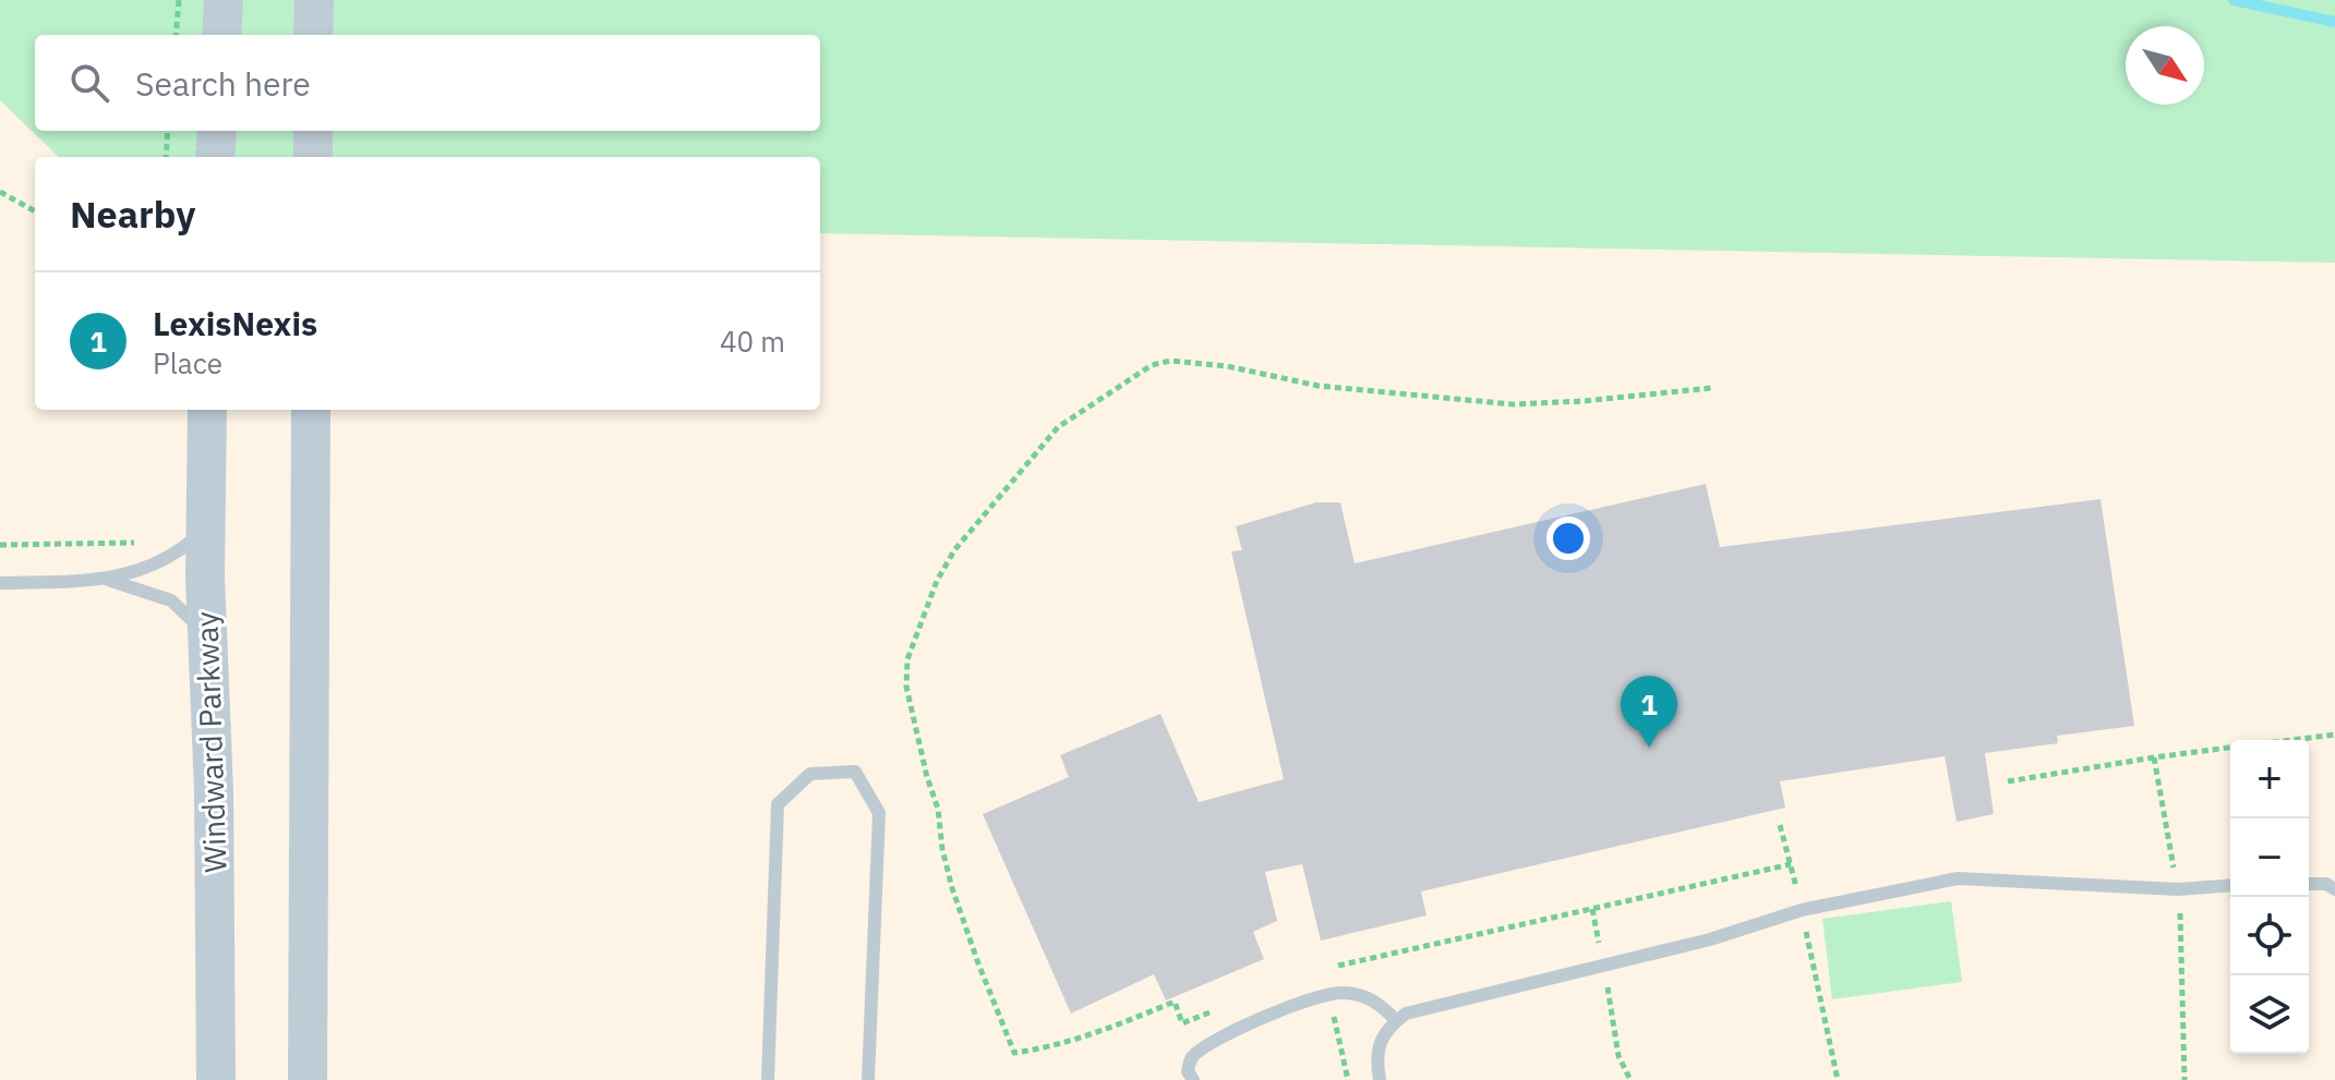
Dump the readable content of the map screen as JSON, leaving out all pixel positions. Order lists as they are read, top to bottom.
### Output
{
  "streets": {
    "main road": ["Windward Parkway"]
  },
  "north": "bottom right",
  "page": {
    "search": "Search here",
    "heading": "Nearby",
    "list": [
      {
        "mark": "1",
        "name": "LexisNexis",
        "note": "Place",
        "value": "40 m"
      }
    ],
    "pins": "1",
    "map_buttons": ["+", "−"]
  }
}
